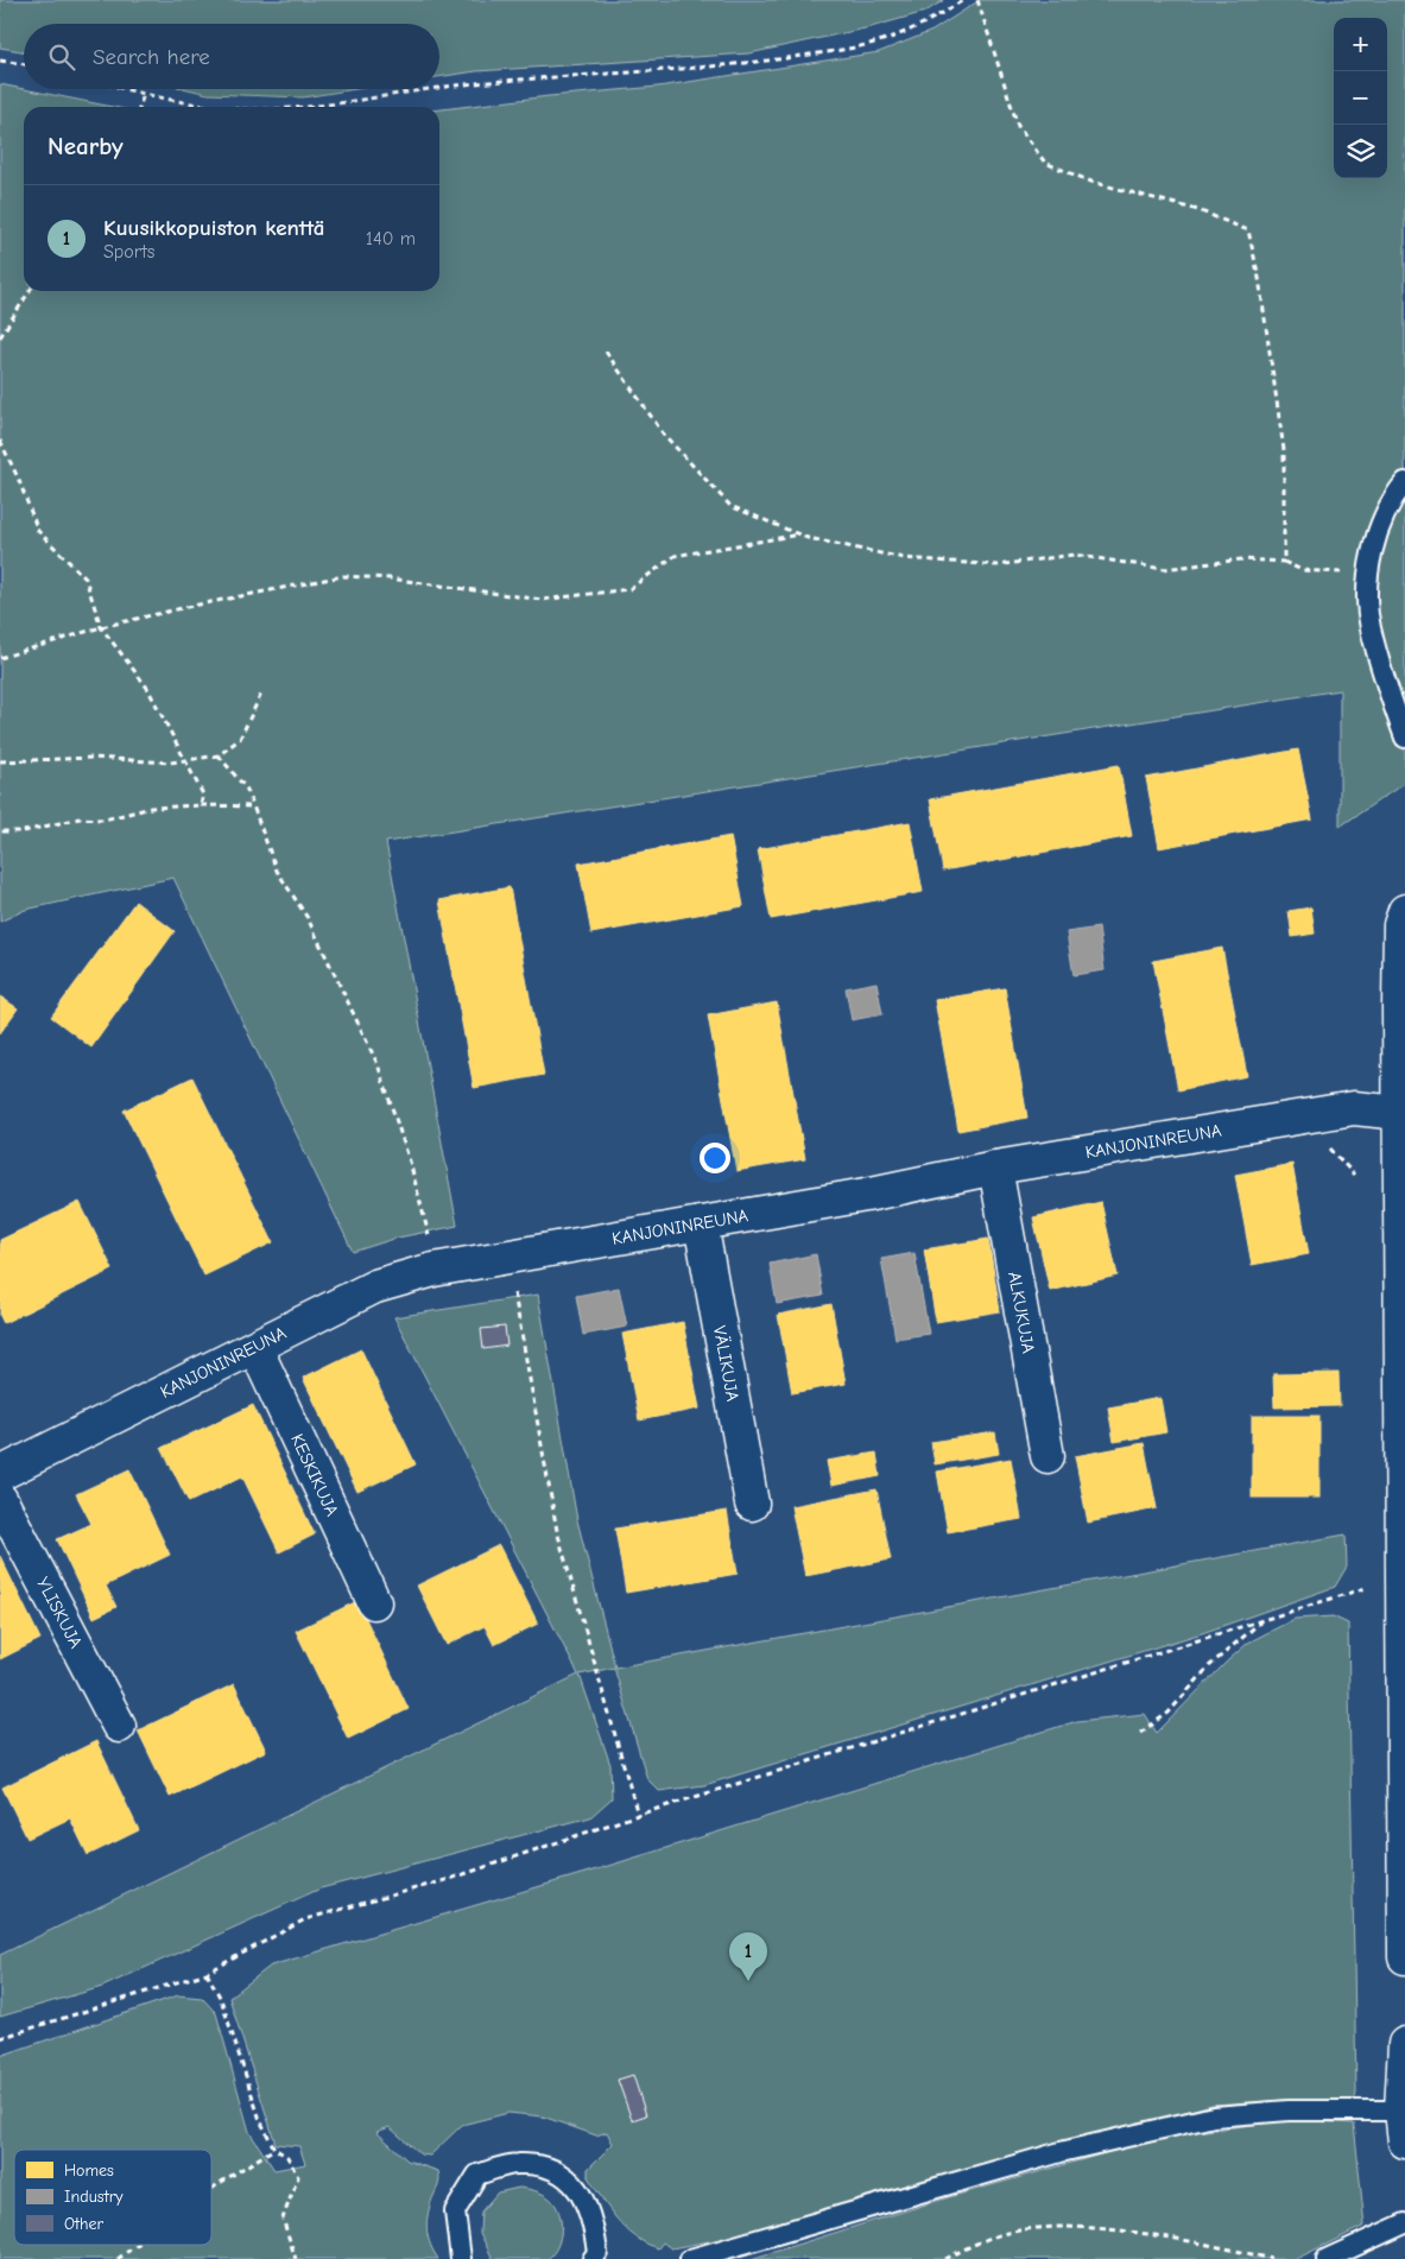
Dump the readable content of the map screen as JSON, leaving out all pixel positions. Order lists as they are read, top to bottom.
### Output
{
  "streets": {
    "street": [
      "KANJONINREUNA",
      "ALKUKUJA",
      "VÄLIKUJA",
      "KESKIKUJA",
      "YLISKUJA"
    ]
  },
  "crossings": [
    ["KANJONINREUNA", "ALKUKUJA"],
    ["KANJONINREUNA", "VÄLIKUJA"],
    ["KANJONINREUNA", "KESKIKUJA"]
  ],
  "legend": ["Homes", "Industry", "Other"],
  "page": {
    "map_buttons": ["+", "−"],
    "search": "Search here",
    "heading": "Nearby",
    "list": [
      {
        "mark": "1",
        "name": "Kuusikkopuiston kenttä",
        "note": "Sports",
        "value": "140 m"
      }
    ],
    "pins": "1"
  }
}
